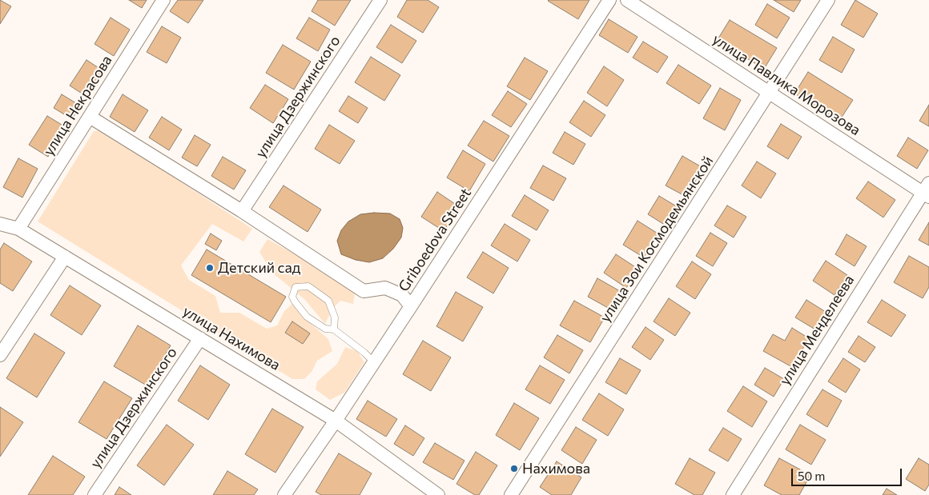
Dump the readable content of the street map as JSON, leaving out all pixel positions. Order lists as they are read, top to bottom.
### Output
{
  "streets": {
    "street": [
      "улица Павлика Морозова",
      "улица Дзержинского",
      "улица Некрасова",
      "улица Зои Космодемьянской",
      "Griboedova Street",
      "улица Менделеева",
      "улица Нахимова"
    ]
  },
  "crossings": [
    ["улица Павлика Морозова", "улица Зои Космодемьянской"],
    ["улица Павлика Морозова", "улица Менделеева"],
    ["улица Дзержинского", "улица Нахимова"],
    ["улица Некрасова", "улица Нахимова"],
    ["Griboedova Street", "улица Нахимова"]
  ],
  "places": ["Детский сад", "Нахимова"],
  "scale_bar": "50 m"
}
